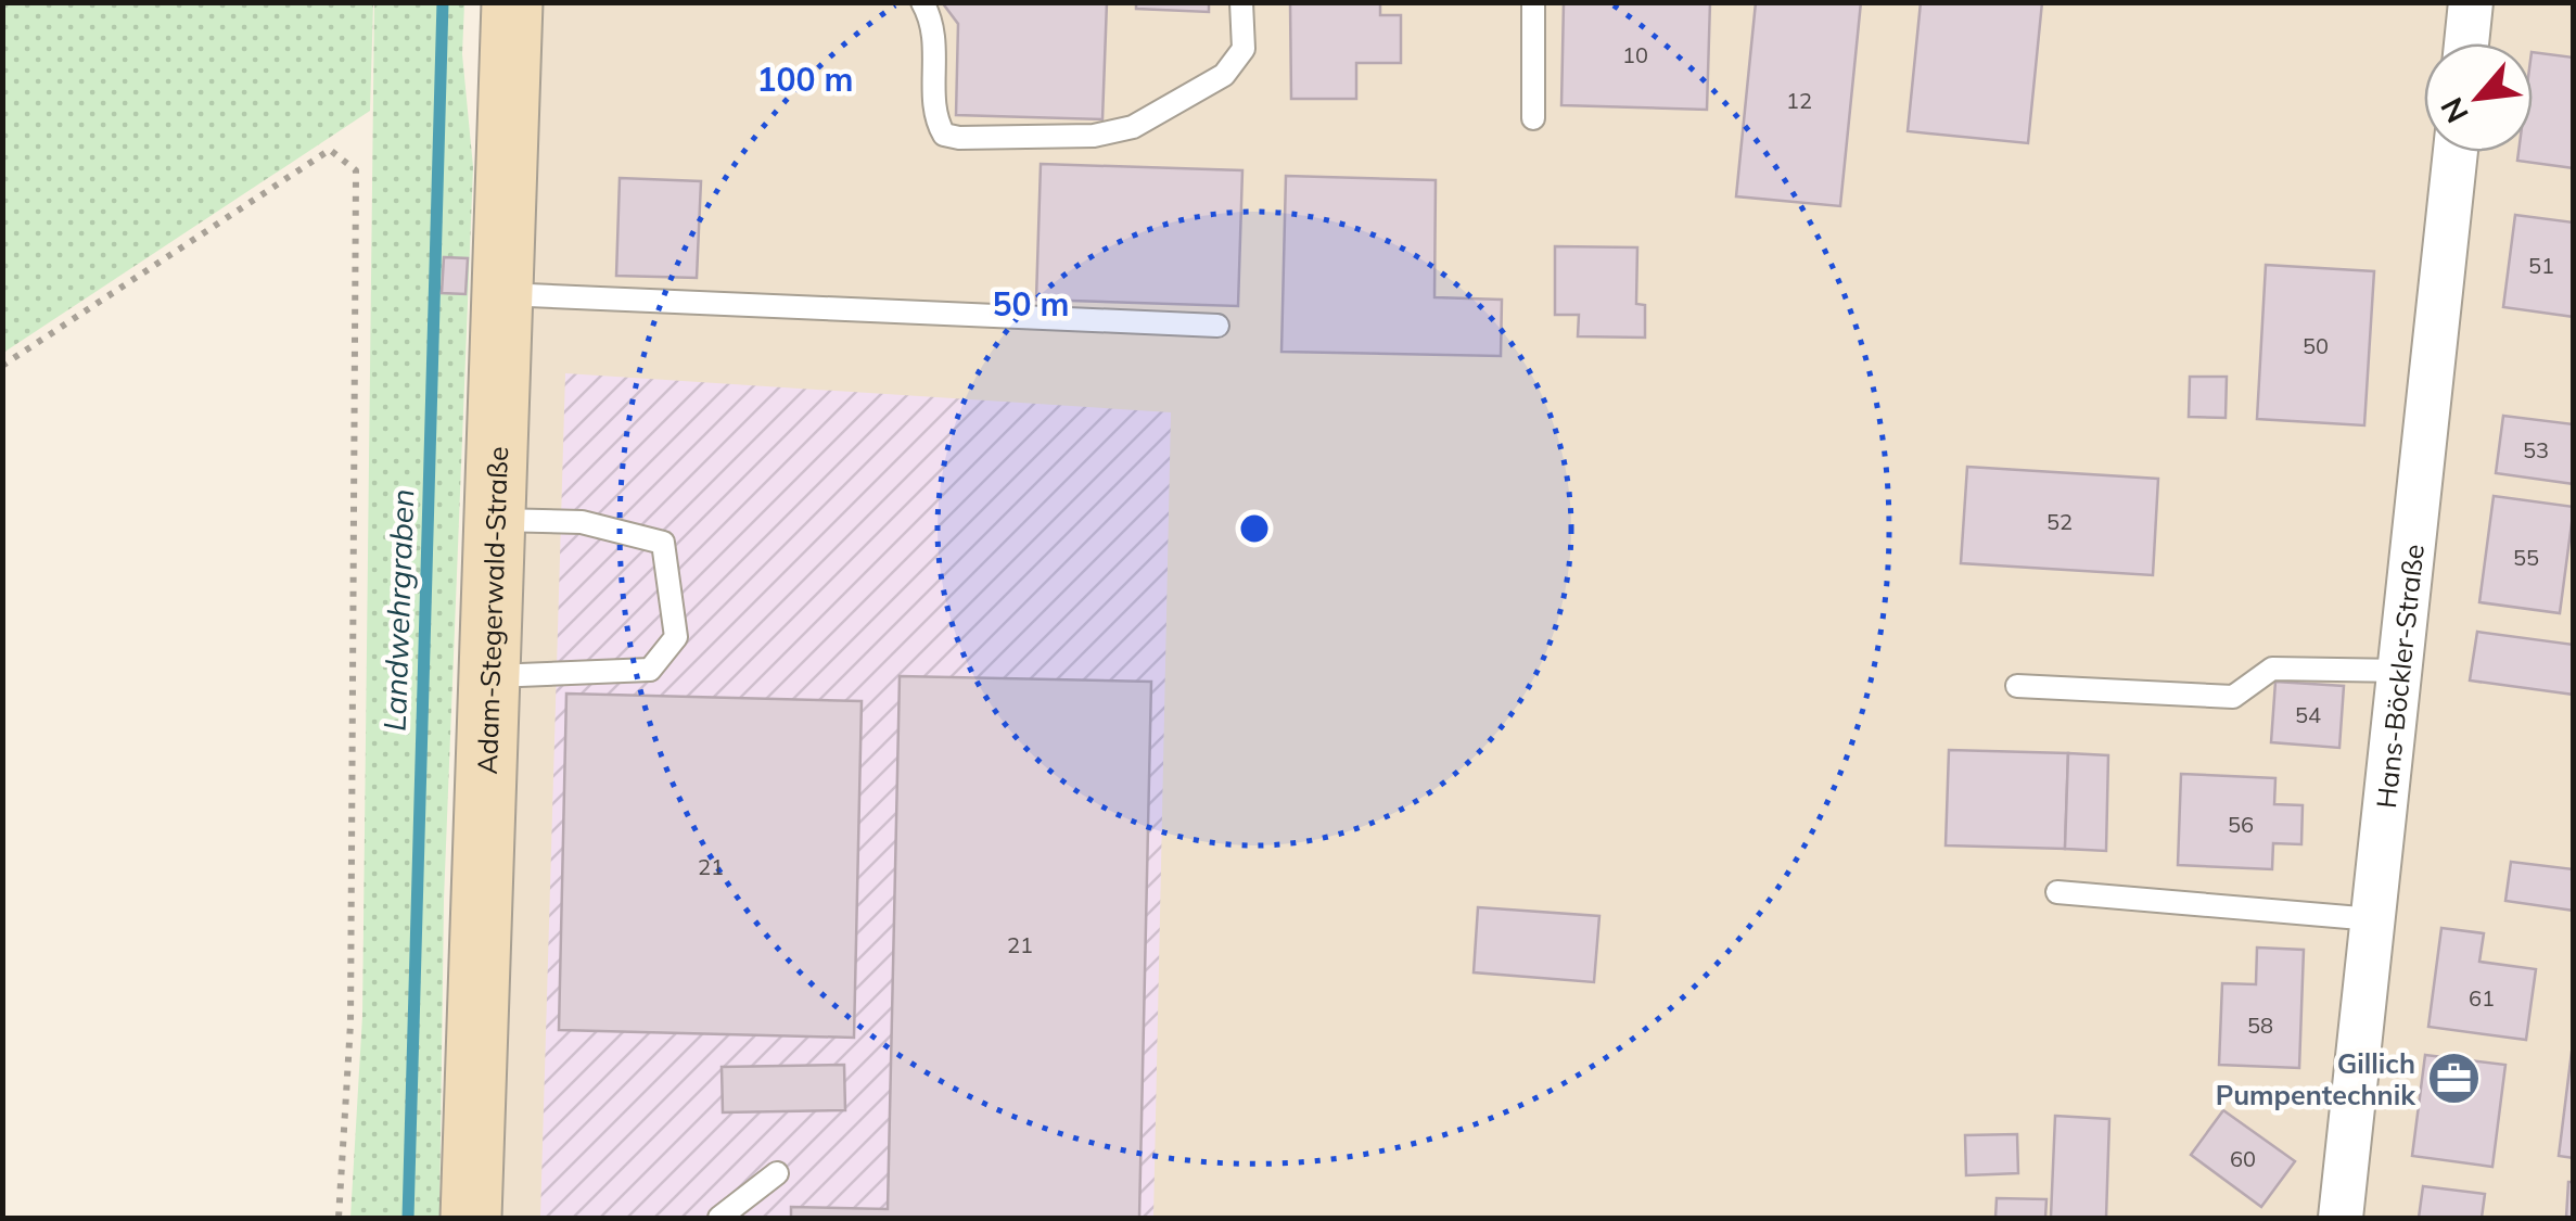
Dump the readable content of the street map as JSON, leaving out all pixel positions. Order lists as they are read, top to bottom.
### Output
{
  "streets": {
    "main road": ["Adam-Stegerwald-Straße"],
    "street": ["Hans-Böckler-Straße"]
  },
  "water": ["Landwehrgraben"],
  "places": {
    "office": ["Gillich Pumpentechnik"]
  },
  "house_numbers": [
    "10",
    "12",
    "51",
    "50",
    "53",
    "52",
    "55",
    "54",
    "56",
    "21",
    "21",
    "61",
    "58",
    "60"
  ],
  "north": "bottom left",
  "rings": ["100 m", "50 m"]
}
